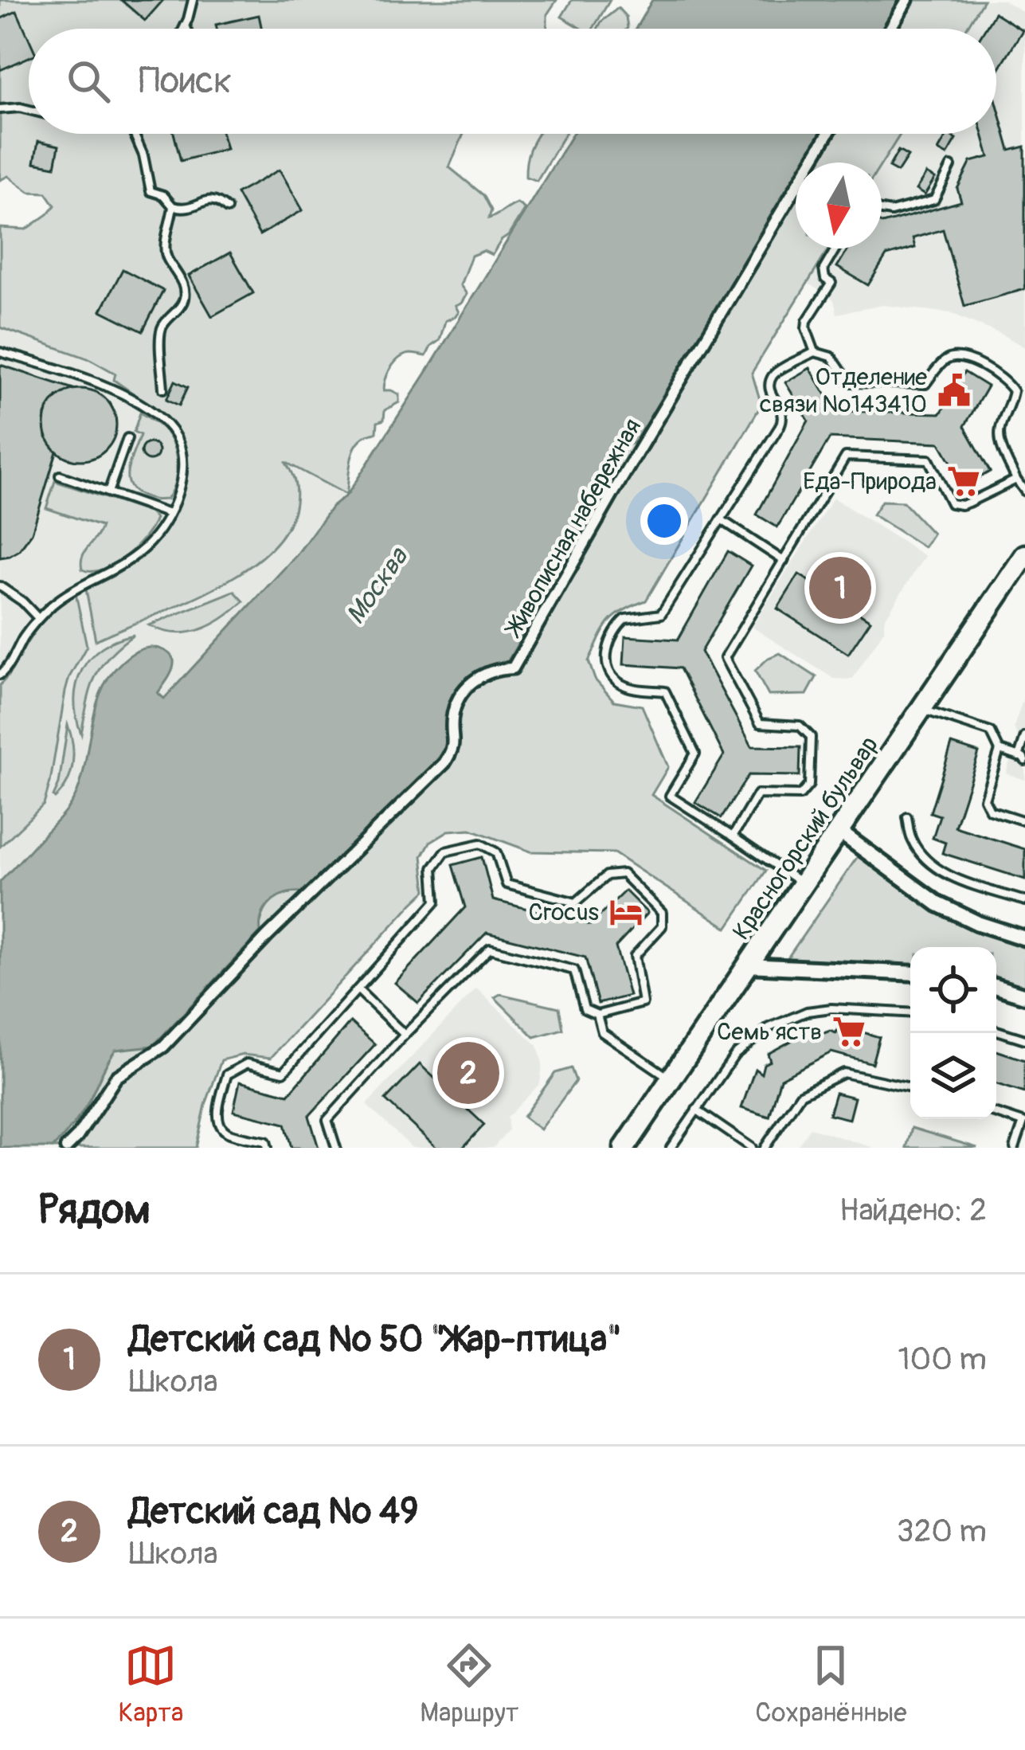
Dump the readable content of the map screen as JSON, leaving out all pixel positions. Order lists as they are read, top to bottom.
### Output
{
  "streets": {
    "main road": ["Красногорский бульвар"],
    "street": ["Живописная набережная"]
  },
  "water": ["Москва"],
  "places": {
    "public building": ["Отделение связи №143410"],
    "supermarket": ["Еда-Природа", "Семь яств"],
    "hotel": ["Crocus"]
  },
  "north": "bottom",
  "page": {
    "search": "Поиск",
    "pins": ["1", "2"],
    "heading": ["Рядом", "Найдено: 2"],
    "list": [
      {
        "mark": "1",
        "name": "Детский сад № 50 \"Жар-птица\"",
        "note": "Школа",
        "value": "100 m"
      },
      {
        "mark": "2",
        "name": "Детский сад № 49",
        "note": "Школа",
        "value": "320 m"
      }
    ],
    "nav": ["Карта", "Маршрут", "Сохранённые"]
  }
}
